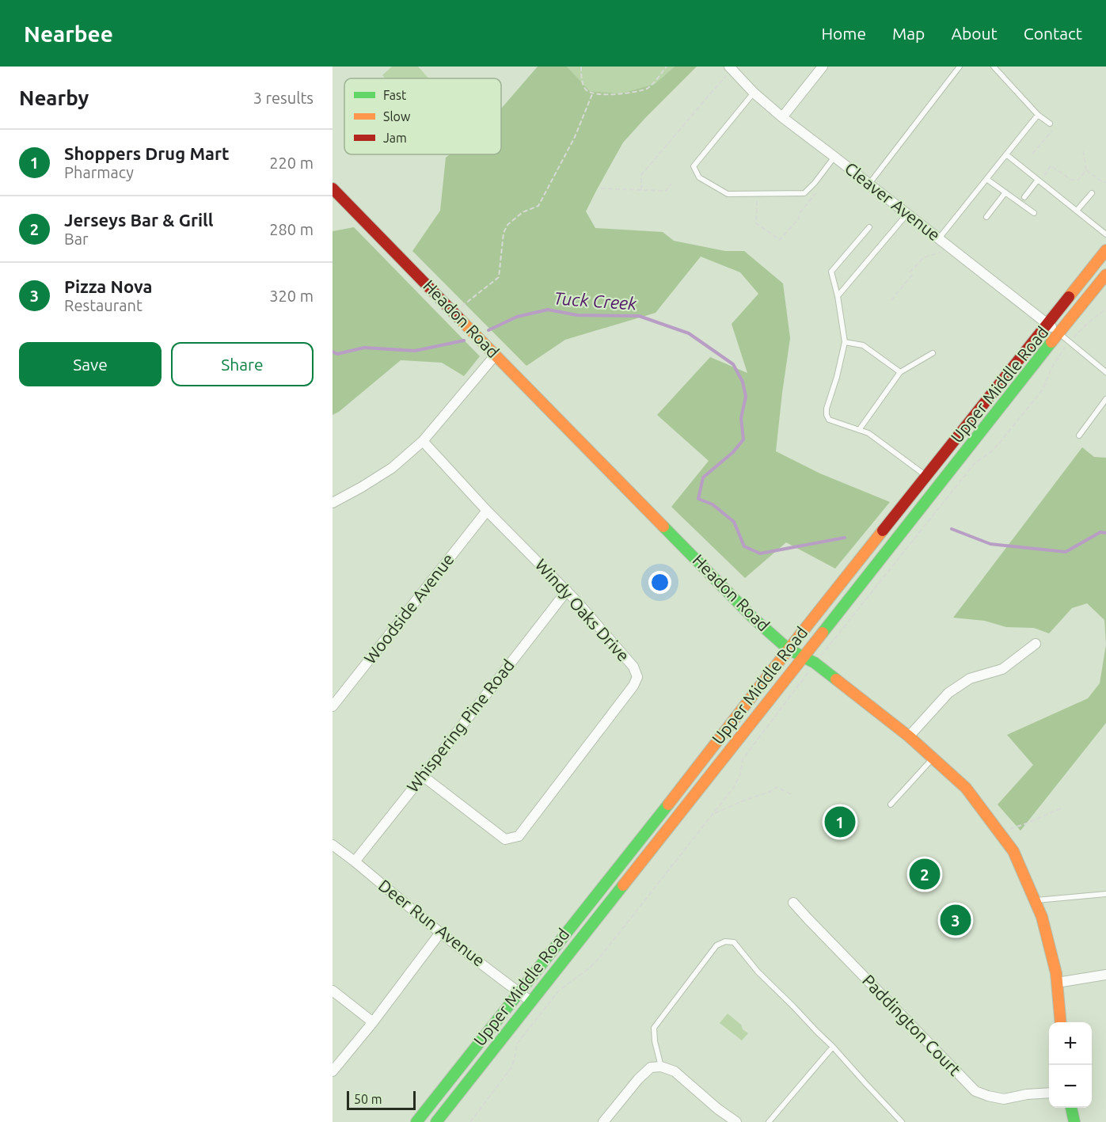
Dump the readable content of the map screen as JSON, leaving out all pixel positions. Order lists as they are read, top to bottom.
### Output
{
  "streets": {
    "main road": ["Headon Road", "Upper Middle Road"],
    "street": [
      "Cleaver Avenue",
      "Woodside Avenue",
      "Windy Oaks Drive",
      "Whispering Pine Road",
      "Deer Run Avenue",
      "Paddington Court"
    ]
  },
  "crossings": [
    ["Cleaver Avenue", "Upper Middle Road"],
    ["Headon Road", "Upper Middle Road"],
    ["Upper Middle Road", "Deer Run Avenue"],
    ["Woodside Avenue", "Windy Oaks Drive"],
    ["Windy Oaks Drive", "Whispering Pine Road"],
    ["Whispering Pine Road", "Deer Run Avenue"]
  ],
  "water": ["Tuck Creek"],
  "legend": ["Fast", "Slow", "Jam"],
  "scale_bar": "50 m",
  "page": {
    "header": "Nearbee",
    "nav": [
      "Home",
      "Map",
      "About",
      "Contact"
    ],
    "heading": ["Nearby", "3 results"],
    "list": [
      {
        "mark": "1",
        "name": "Shoppers Drug Mart",
        "note": "Pharmacy",
        "value": "220 m"
      },
      {
        "mark": "2",
        "name": "Jerseys Bar & Grill",
        "note": "Bar",
        "value": "280 m"
      },
      {
        "mark": "3",
        "name": "Pizza Nova",
        "note": "Restaurant",
        "value": "320 m"
      }
    ],
    "buttons": ["Save", "Share"],
    "pins": ["1", "2", "3"],
    "map_buttons": ["+", "−"],
    "scale": "50 m"
  }
}
